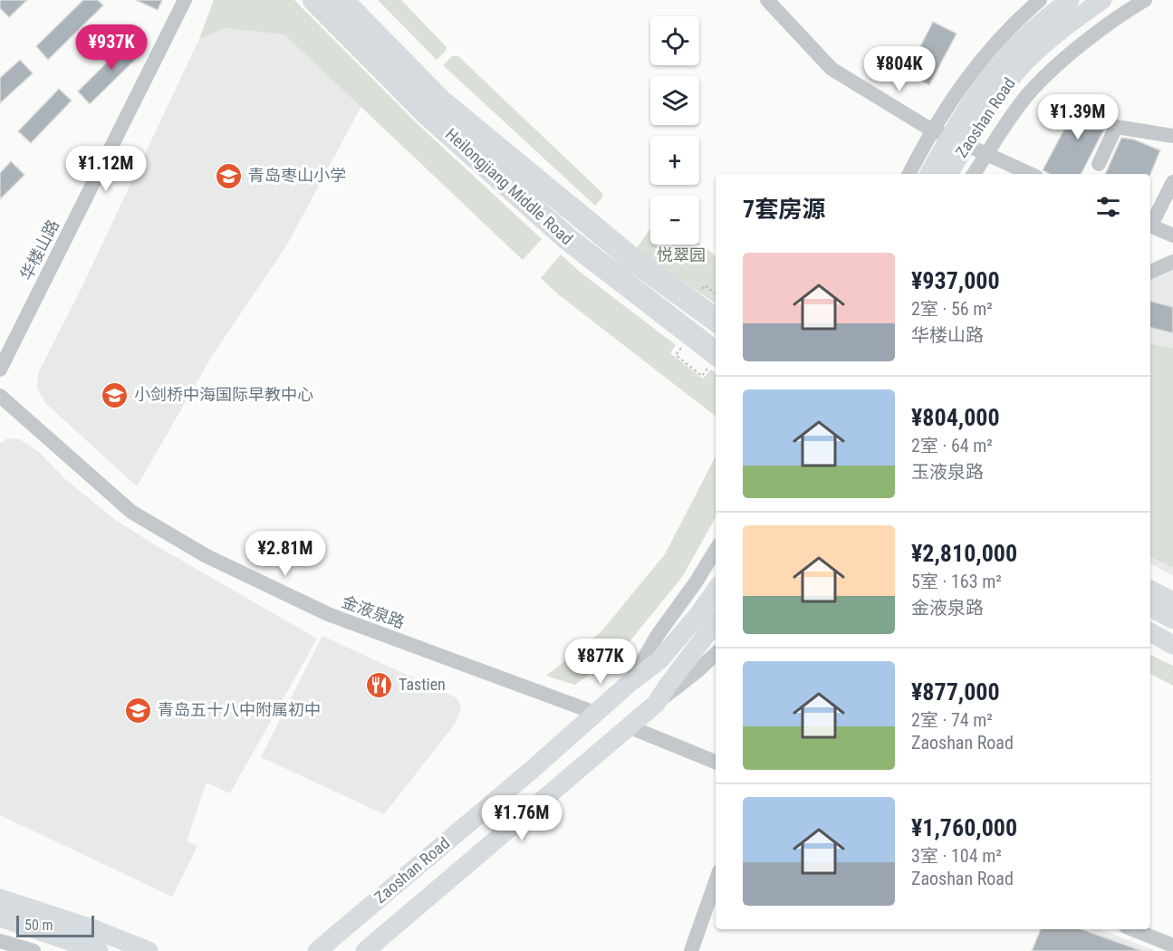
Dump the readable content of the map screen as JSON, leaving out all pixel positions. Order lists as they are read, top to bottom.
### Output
{
  "streets": {
    "highway": ["Heilongjiang Middle Road"],
    "main road": ["Zaoshan Road"],
    "street": ["华楼山路", "金液泉路"]
  },
  "crossings": [
    ["Zaoshan Road", "金液泉路"]
  ],
  "parks": ["悦翠园"],
  "places": {
    "school or university": ["青岛枣山小学", "小剑桥中海国际早教中心", "青岛五十八中附属初中"],
    "restaurant": ["Tastien"]
  },
  "scale_bar": "50 m",
  "page": {
    "map_buttons": ["+", "−"],
    "price": [
      "¥937K",
      "¥804K",
      "¥1.39M",
      "¥1.12M",
      "¥2.81M",
      "¥877K",
      "¥1.76M"
    ],
    "heading": "7套房源",
    "list": [
      {
        "name": "¥937,000",
        "note": "2室 · 56 m² · 华楼山路"
      },
      {
        "name": "¥804,000",
        "note": "2室 · 64 m² · 玉液泉路"
      },
      {
        "name": "¥2,810,000",
        "note": "5室 · 163 m² · 金液泉路"
      },
      {
        "name": "¥877,000",
        "note": "2室 · 74 m² · Zaoshan Road"
      },
      {
        "name": "¥1,760,000",
        "note": "3室 · 104 m² · Zaoshan Road"
      }
    ],
    "scale": "50 m"
  }
}
